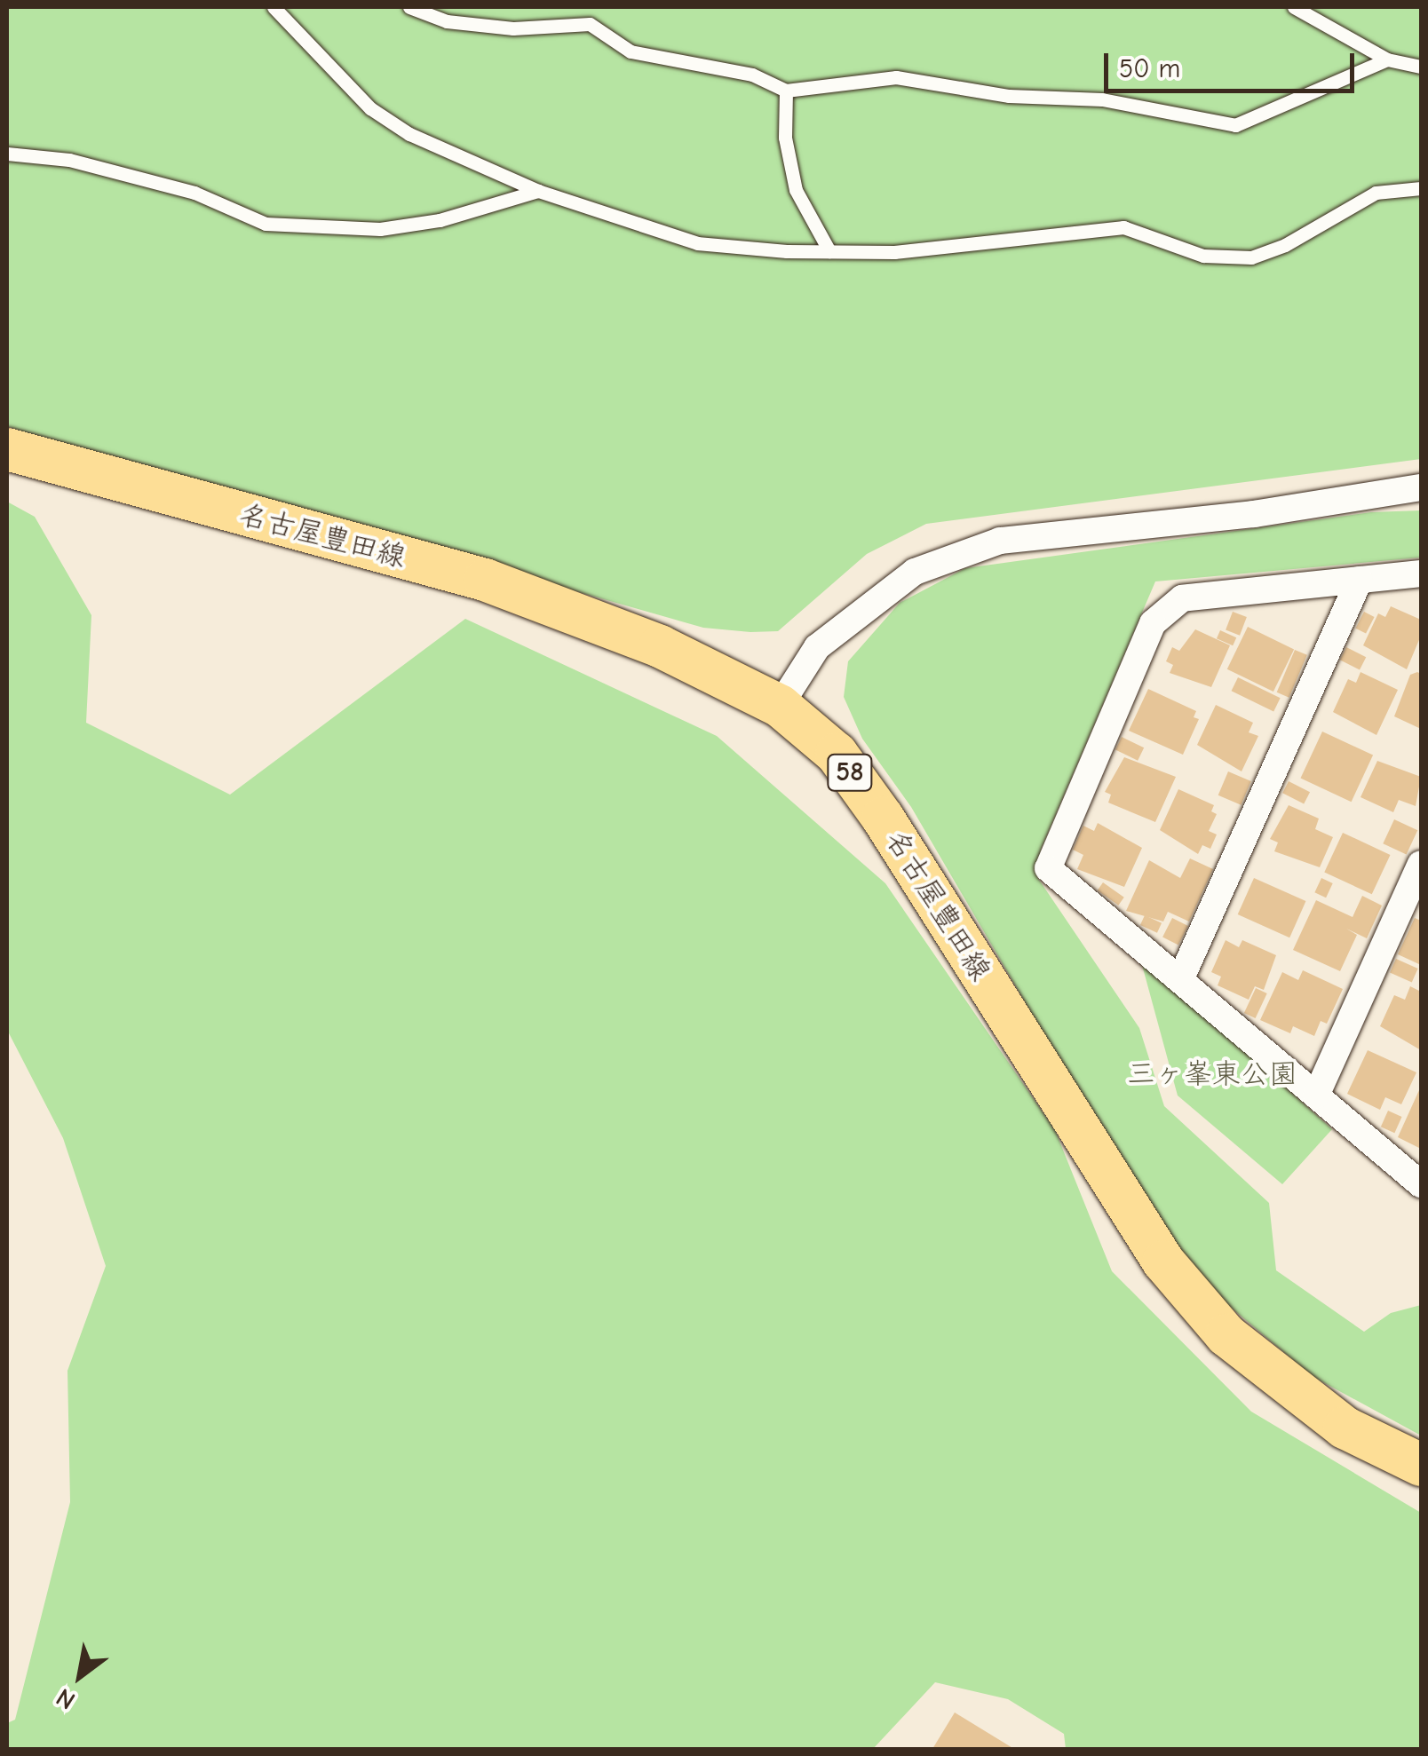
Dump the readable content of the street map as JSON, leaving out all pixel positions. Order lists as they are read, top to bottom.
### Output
{
  "streets": {
    "main road": ["名古屋豊田線", "58"]
  },
  "parks": ["三ヶ峯東公園"],
  "scale_bar": "50 m",
  "north": "bottom left"
}
